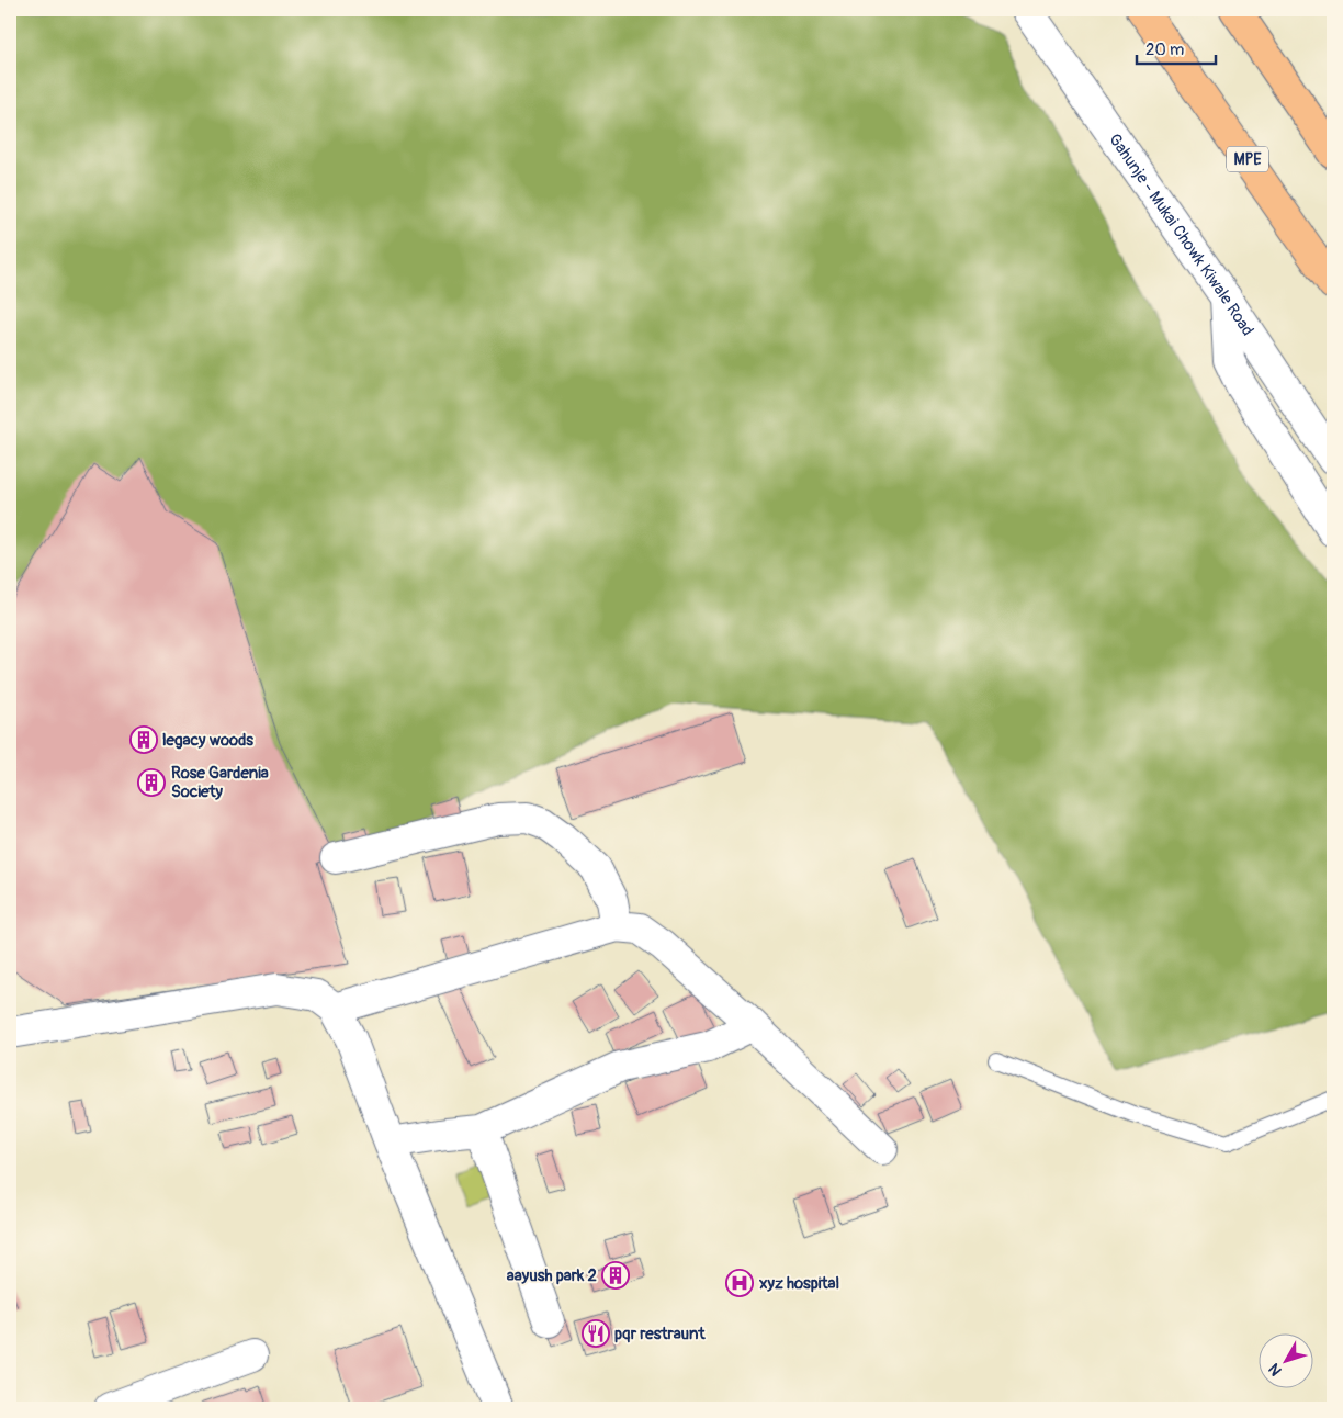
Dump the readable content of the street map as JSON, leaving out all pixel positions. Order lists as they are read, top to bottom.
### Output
{
  "streets": {
    "highway": ["MPE"],
    "street": ["Gahunje - Mukai Chowk Kiwale Road"]
  },
  "places": {
    "building": ["legacy woods", "Rose Gardenia Society", "aayush park 2"],
    "hospital": ["xyz hospital"],
    "restaurant": ["pqr restraunt"]
  },
  "scale_bar": "20 m",
  "north": "bottom left"
}
